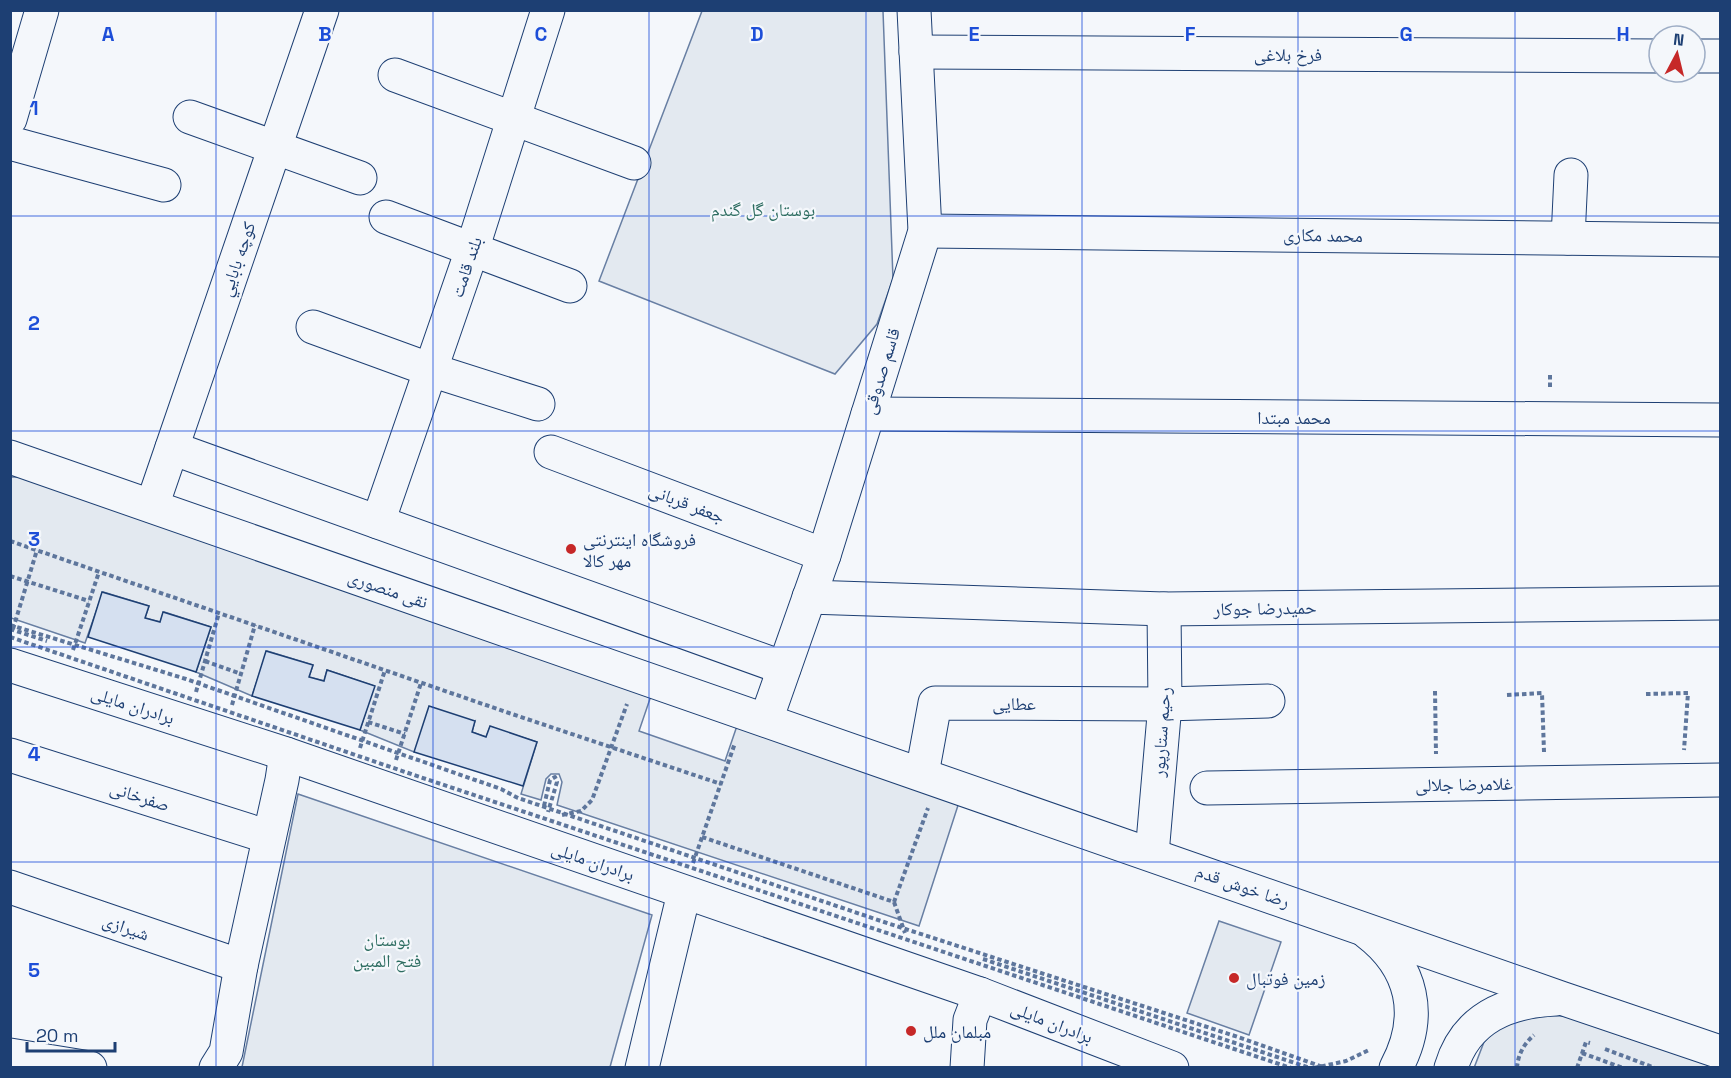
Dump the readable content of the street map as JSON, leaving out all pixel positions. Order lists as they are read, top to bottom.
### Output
{
  "streets": {
    "street": [
      "فرخ بلاغی",
      "محمد مکاری",
      "كوچه بابايي",
      "بلند قامت",
      "قاسم صدوقی",
      "محمد مبتدا",
      "جعفر قربانی",
      "نقی منصوری",
      "حمیدرضا جوکار",
      "عطایی",
      "برادران مایلی",
      "رحیم ستارپور",
      "غلامرضا جلالی",
      "صفرخانی",
      "رضا خوش قدم",
      "شیرازی"
    ]
  },
  "crossings": [
    ["فرخ بلاغی", "قاسم صدوقی"],
    ["محمد مکاری", "قاسم صدوقی"],
    ["كوچه بابايي", "نقی منصوری"],
    ["قاسم صدوقی", "محمد مبتدا"],
    ["قاسم صدوقی", "جعفر قربانی"],
    ["قاسم صدوقی", "نقی منصوری"],
    ["قاسم صدوقی", "حمیدرضا جوکار"],
    ["قاسم صدوقی", "رضا خوش قدم"],
    ["نقی منصوری", "رضا خوش قدم"],
    ["حمیدرضا جوکار", "رحیم ستارپور"],
    ["عطایی", "رحیم ستارپور"],
    ["عطایی", "رضا خوش قدم"],
    ["رحیم ستارپور", "رضا خوش قدم"]
  ],
  "parks": ["بوستان گل گندم", "بوستان فتح المبین"],
  "places": ["فروشگاه اینترنتی مهر کالا", "زمین فوتبال", "مبلمان ملل"],
  "scale_bar": "20 m",
  "north": "top",
  "grid": {
    "columns": [
      "A",
      "B",
      "C",
      "D",
      "E",
      "F",
      "G",
      "H"
    ],
    "rows": [
      "1",
      "2",
      "3",
      "4",
      "5"
    ]
  }
}
